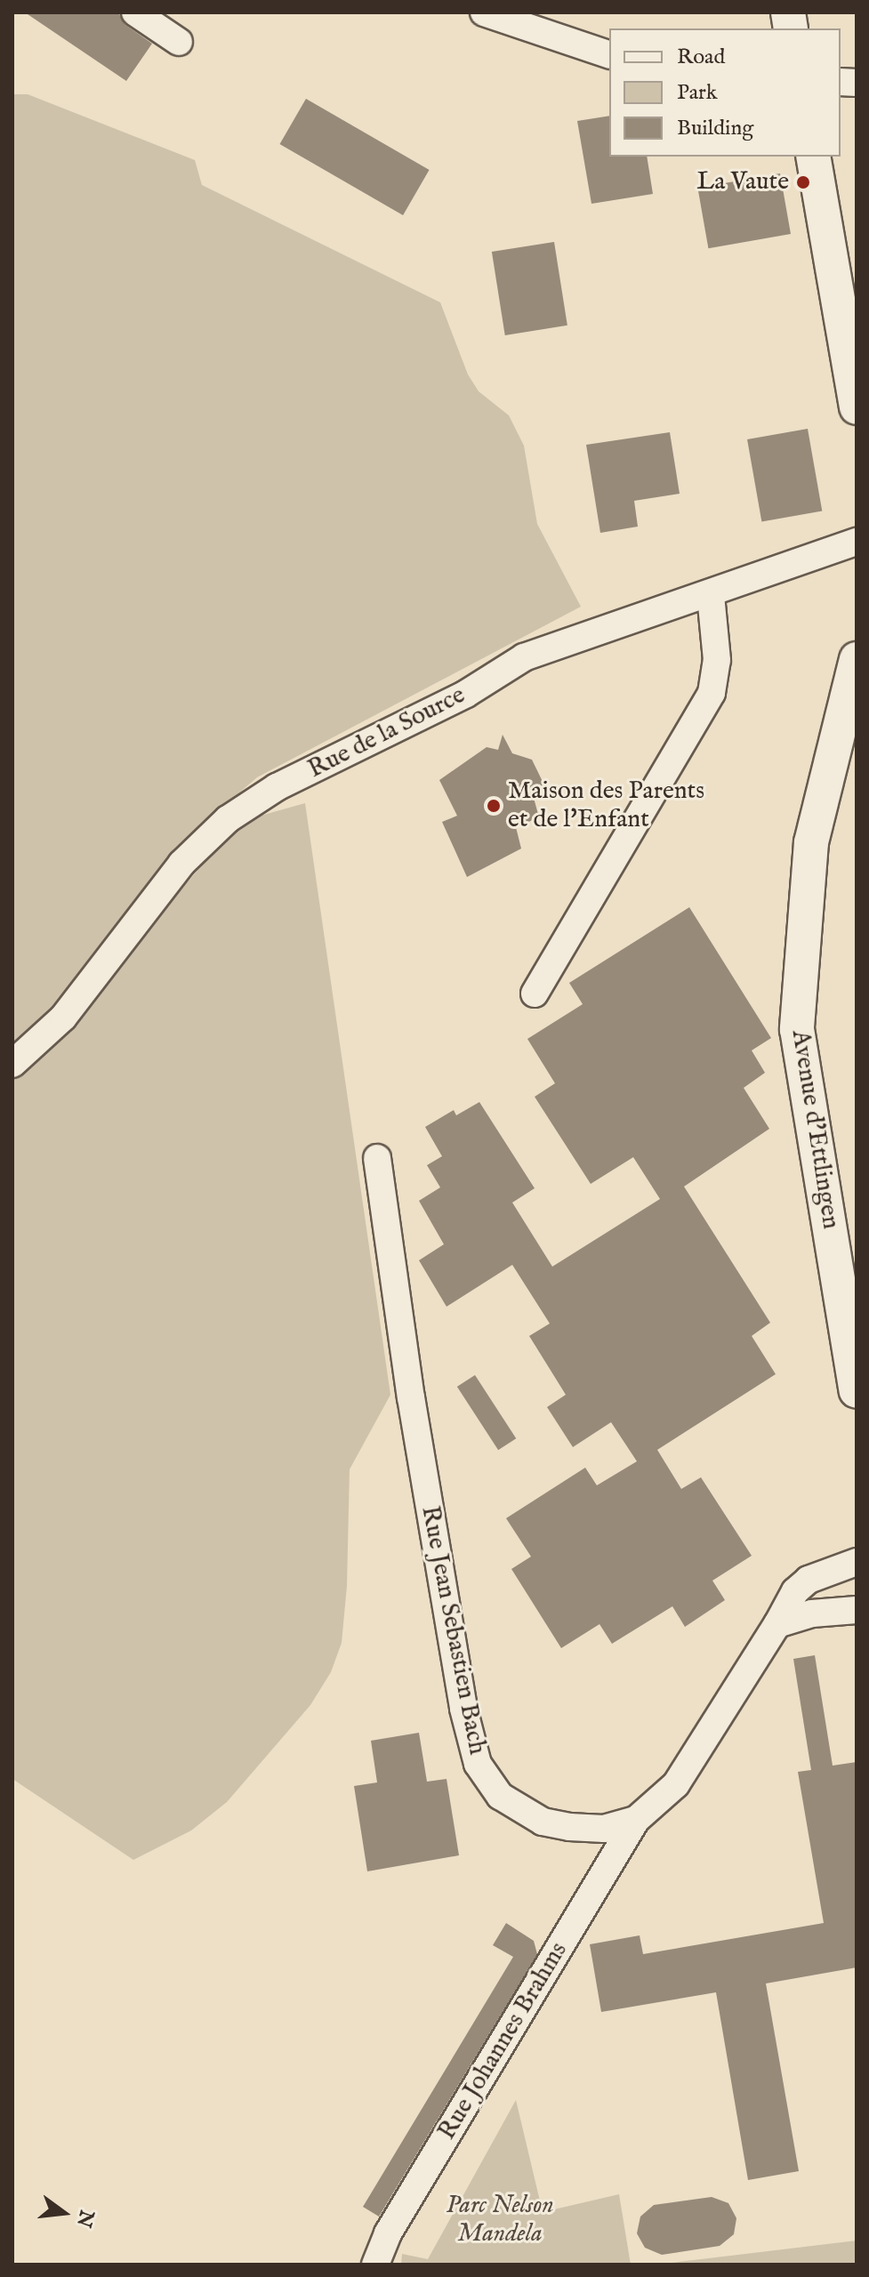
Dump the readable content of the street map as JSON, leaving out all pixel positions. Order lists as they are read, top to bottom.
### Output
{
  "streets": {
    "street": [
      "Rue de la Source",
      "Avenue d'Ettlingen",
      "Rue Jean Sebastien Bach",
      "Rue Johannes Brahms"
    ]
  },
  "crossings": [
    ["Rue Jean Sebastien Bach", "Rue Johannes Brahms"]
  ],
  "parks": ["Parc Nelson Mandela"],
  "places": ["La Vaute", "Maison des Parents et de l'Enfant"],
  "legend": ["Road", "Park", "Building"],
  "north": "right"
}
